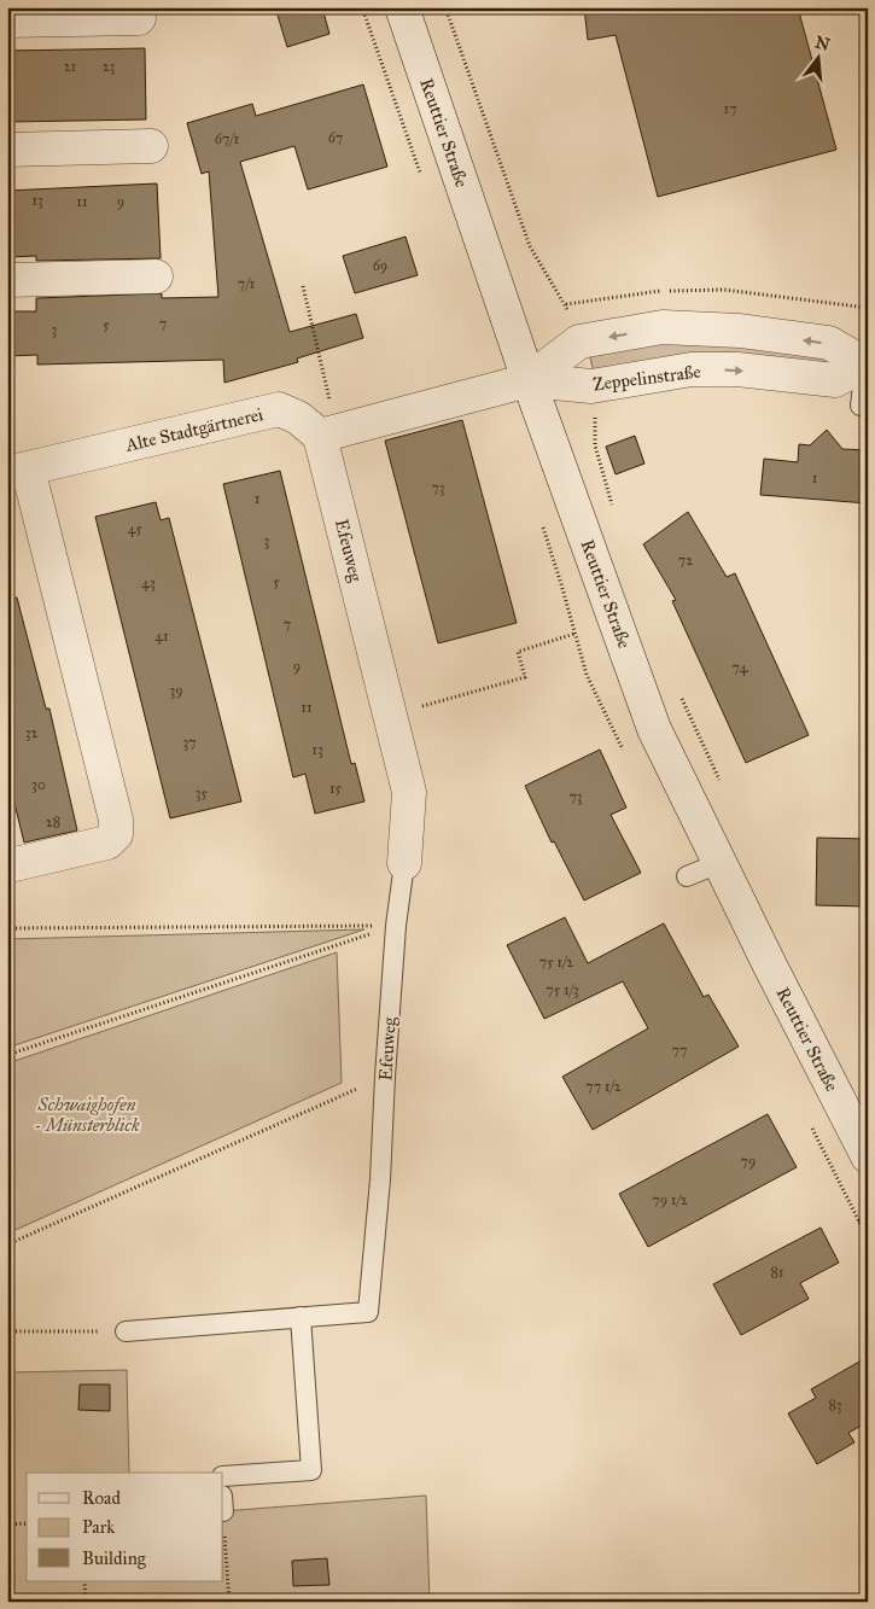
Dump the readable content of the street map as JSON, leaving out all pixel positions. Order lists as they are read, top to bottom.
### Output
{
  "streets": {
    "street": [
      "Reuttier Straße",
      "Zeppelinstraße",
      "Alte Stadtgärtnerei",
      "Efeuweg"
    ]
  },
  "crossings": [
    ["Reuttier Straße", "Zeppelinstraße"],
    ["Alte Stadtgärtnerei", "Efeuweg"]
  ],
  "parks": ["Schwaighofen - Münsterblick"],
  "house_numbers": [
    "21",
    "23",
    "17",
    "67",
    "67/1",
    "13",
    "11",
    "9",
    "69",
    "7/1",
    "7",
    "5",
    "3",
    "1",
    "73",
    "1",
    "45",
    "3",
    "72",
    "5",
    "43",
    "7",
    "41",
    "9",
    "74",
    "39",
    "11",
    "32",
    "37",
    "13",
    "30",
    "15",
    "35",
    "73",
    "28",
    "75 1/2",
    "75 1/3",
    "77",
    "77 1/2",
    "79",
    "79 1/2",
    "81",
    "83"
  ],
  "legend": ["Road", "Park", "Building"],
  "north": "top"
}
